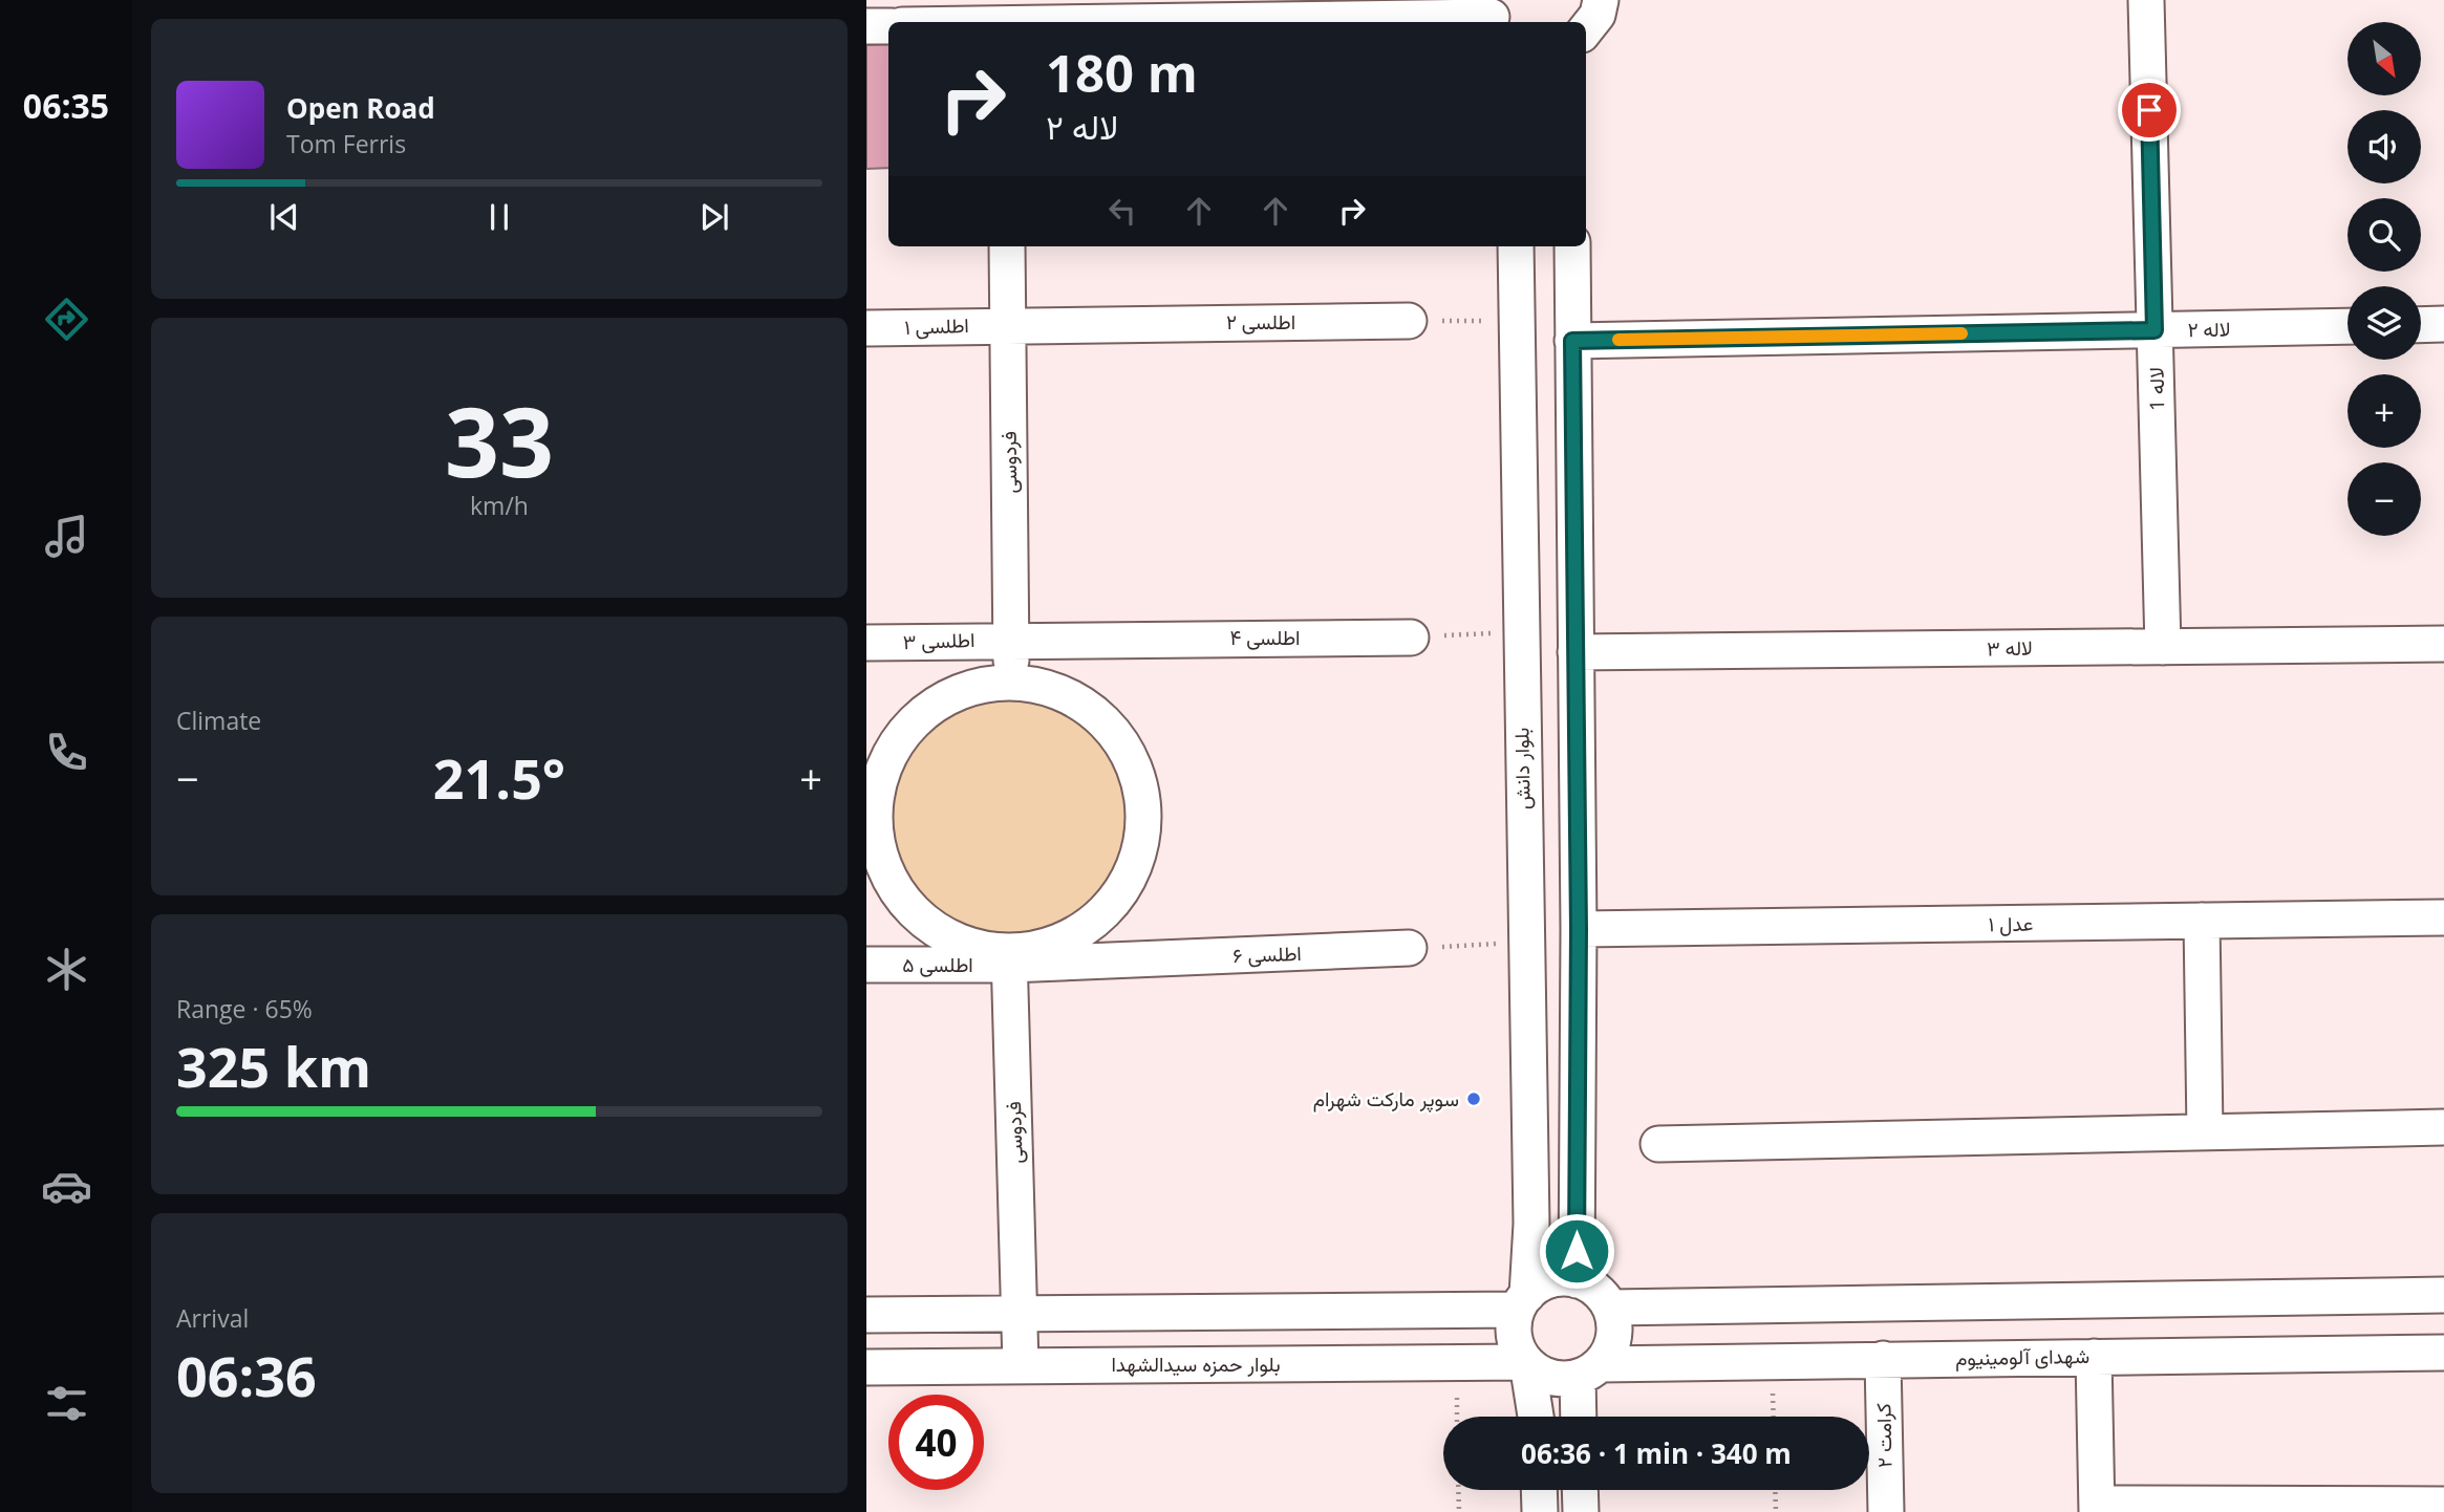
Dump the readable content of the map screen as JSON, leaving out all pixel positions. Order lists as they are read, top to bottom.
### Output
{
  "streets": {
    "street": [
      "اطلسی ۲",
      "اطلسی ۱",
      "لاله ۲",
      "لاله 1",
      "فردوسی",
      "اطلسی ۴",
      "اطلسی ۳",
      "لاله ۳",
      "بلوار دانش",
      "عدل ۱",
      "اطلسی ۶",
      "اطلسی ۵",
      "شهدای آلومینیوم",
      "بلوار حمزه سیدالشهدا",
      "کرامت ۲"
    ]
  },
  "crossings": [
    ["اطلسی ۲", "اطلسی ۱"],
    ["اطلسی ۲", "فردوسی"],
    ["اطلسی ۱", "فردوسی"],
    ["لاله ۲", "لاله 1"],
    ["لاله 1", "لاله ۳"],
    ["فردوسی", "اطلسی ۴"],
    ["فردوسی", "اطلسی ۳"],
    ["فردوسی", "اطلسی ۶"],
    ["فردوسی", "اطلسی ۵"],
    ["فردوسی", "بلوار حمزه سیدالشهدا"],
    ["اطلسی ۴", "اطلسی ۳"],
    ["بلوار دانش", "شهدای آلومینیوم"],
    ["بلوار دانش", "بلوار حمزه سیدالشهدا"],
    ["اطلسی ۶", "اطلسی ۵"],
    ["شهدای آلومینیوم", "بلوار حمزه سیدالشهدا"],
    ["شهدای آلومینیوم", "کرامت ۲"]
  ],
  "places": ["سوپر مارکت شهرام"],
  "north": "bottom right",
  "page": {
    "tabs": "06:35",
    "map_buttons": ["+", "−"],
    "turn": ["180 m", "لاله ۲"],
    "song": ["Open Road", "Tom Ferris"],
    "tile": [
      ["33", "km/h"],
      "Climate",
      ["Range · 65%", "325 km"],
      ["Arrival", "06:36"]
    ],
    "heat": ["−", "21.5°", "+"],
    "limit": "40",
    "trip": "06:36 · 1 min · 340 m"
  }
}
